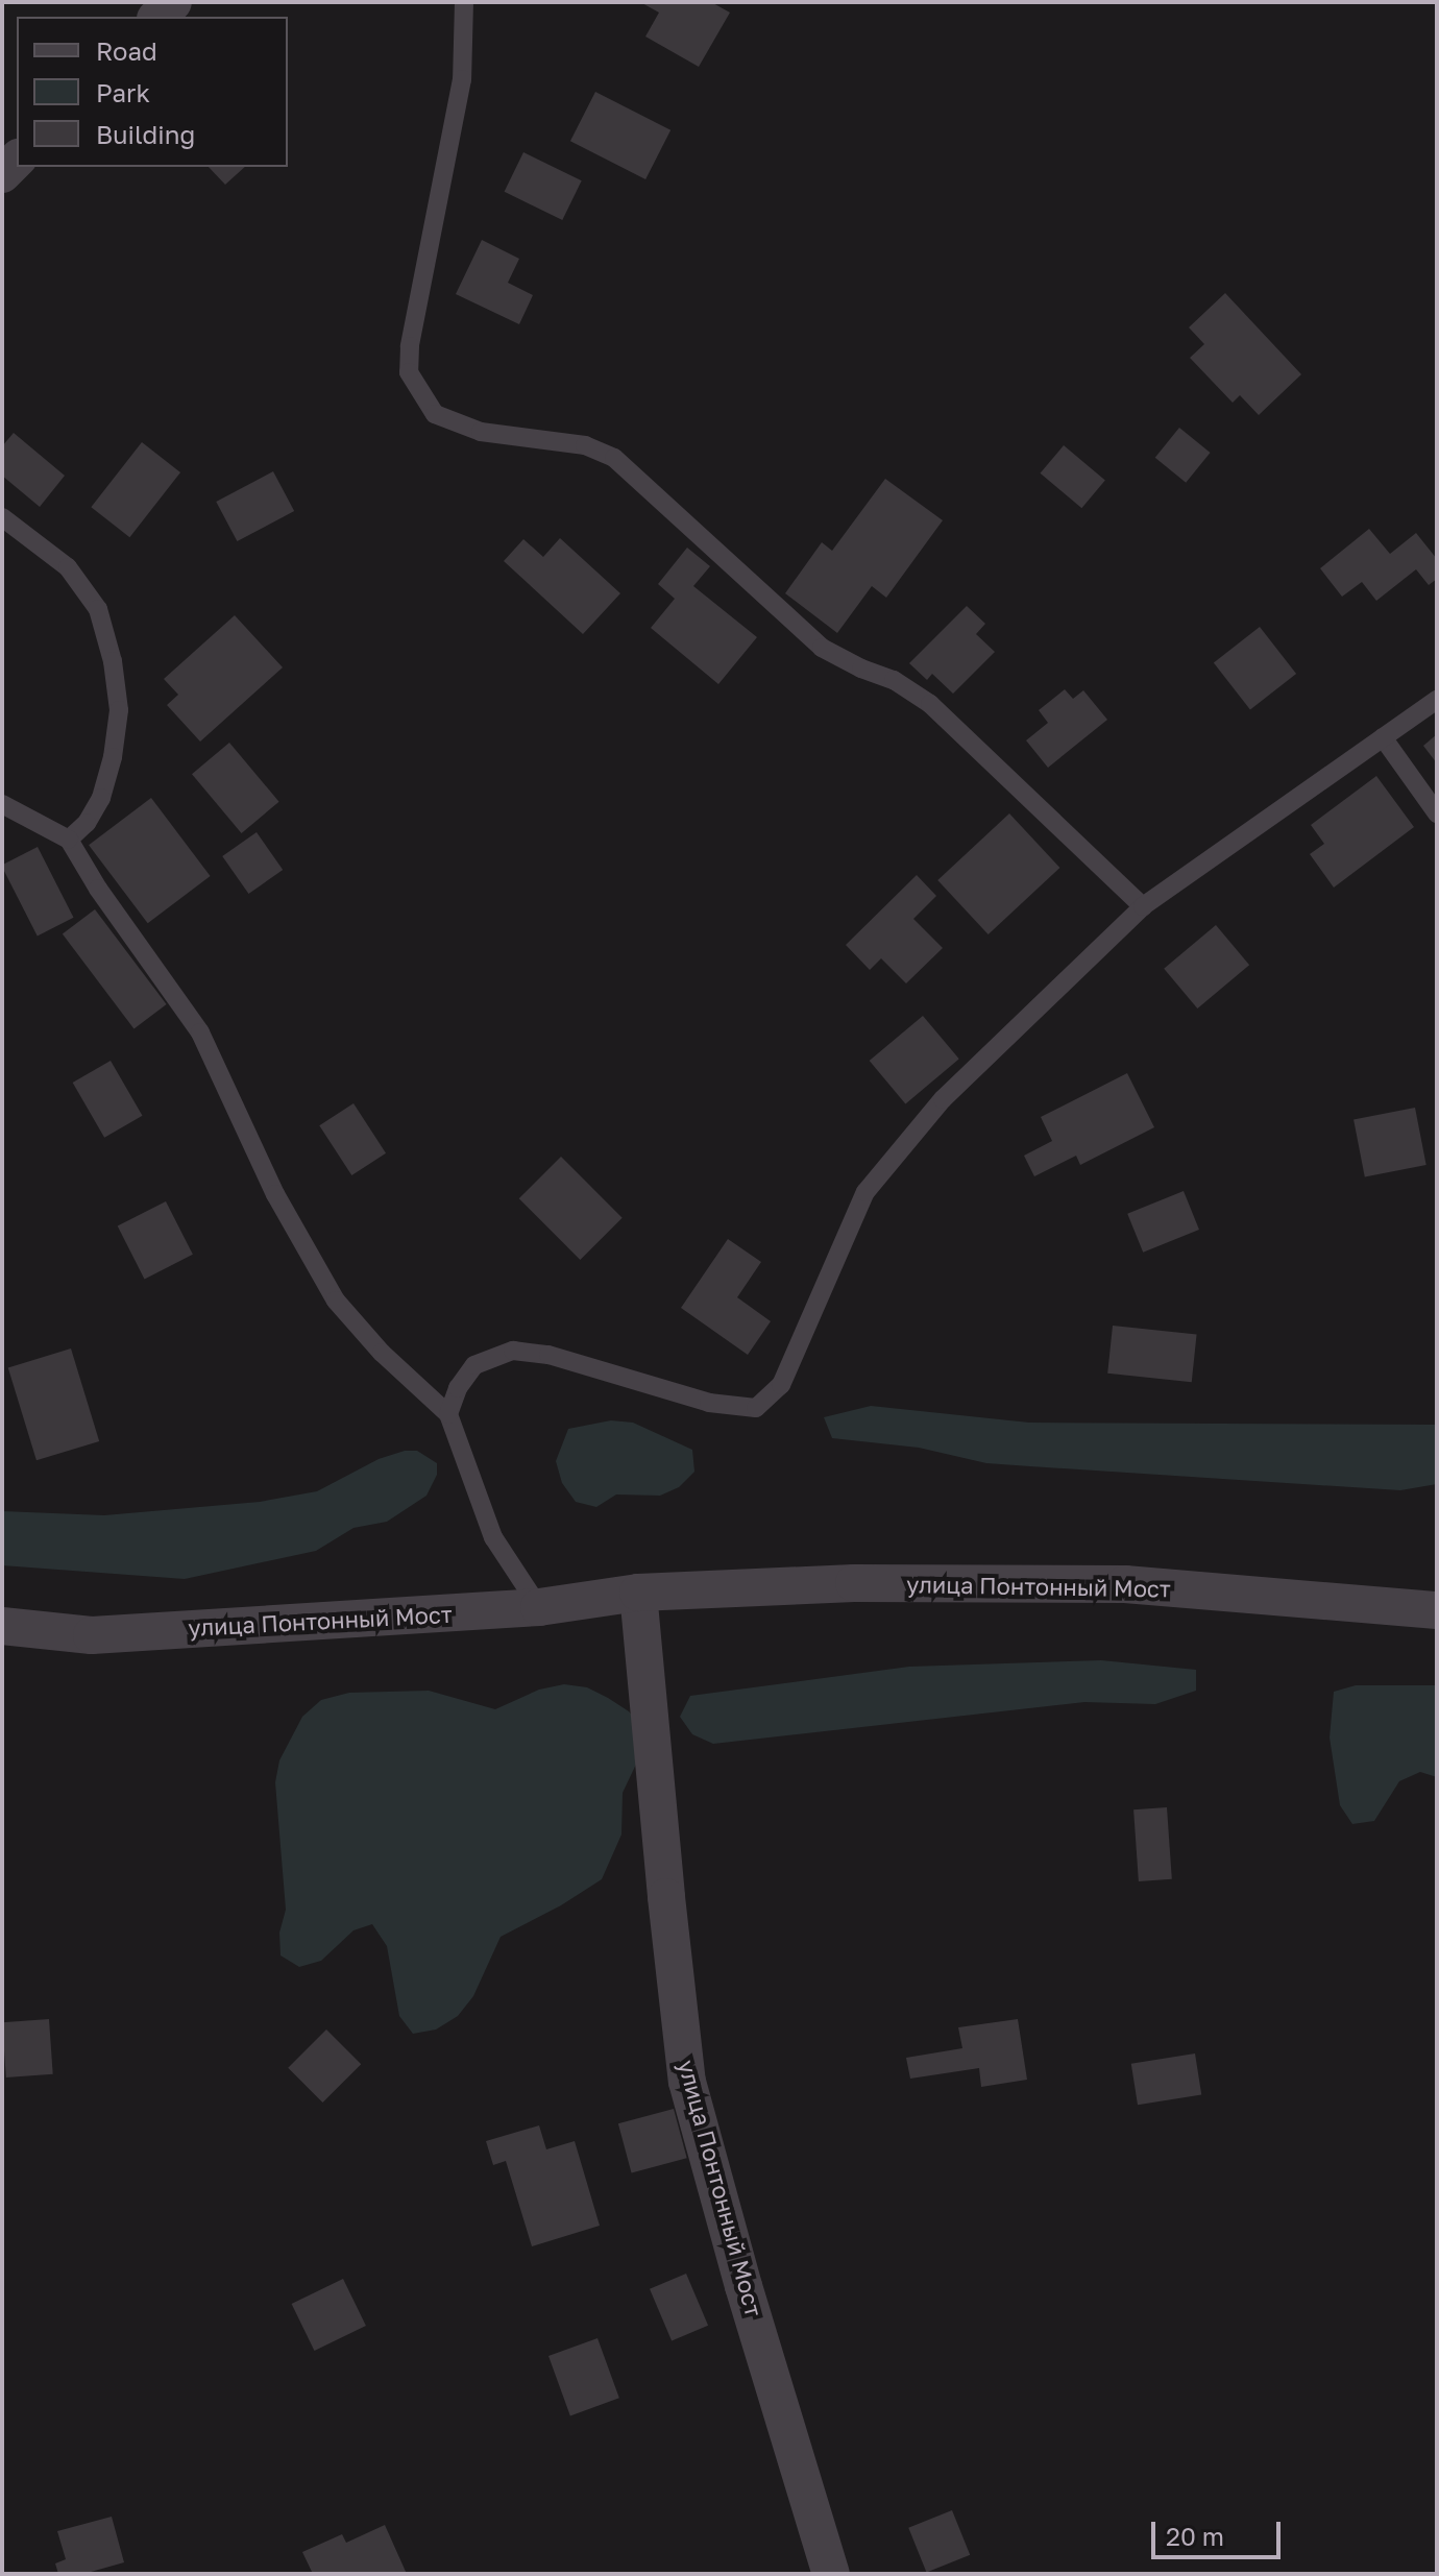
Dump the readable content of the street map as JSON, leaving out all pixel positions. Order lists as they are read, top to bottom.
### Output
{
  "streets": {
    "street": ["улица Понтонный Мост"]
  },
  "legend": ["Road", "Park", "Building"],
  "scale_bar": "20 m"
}
